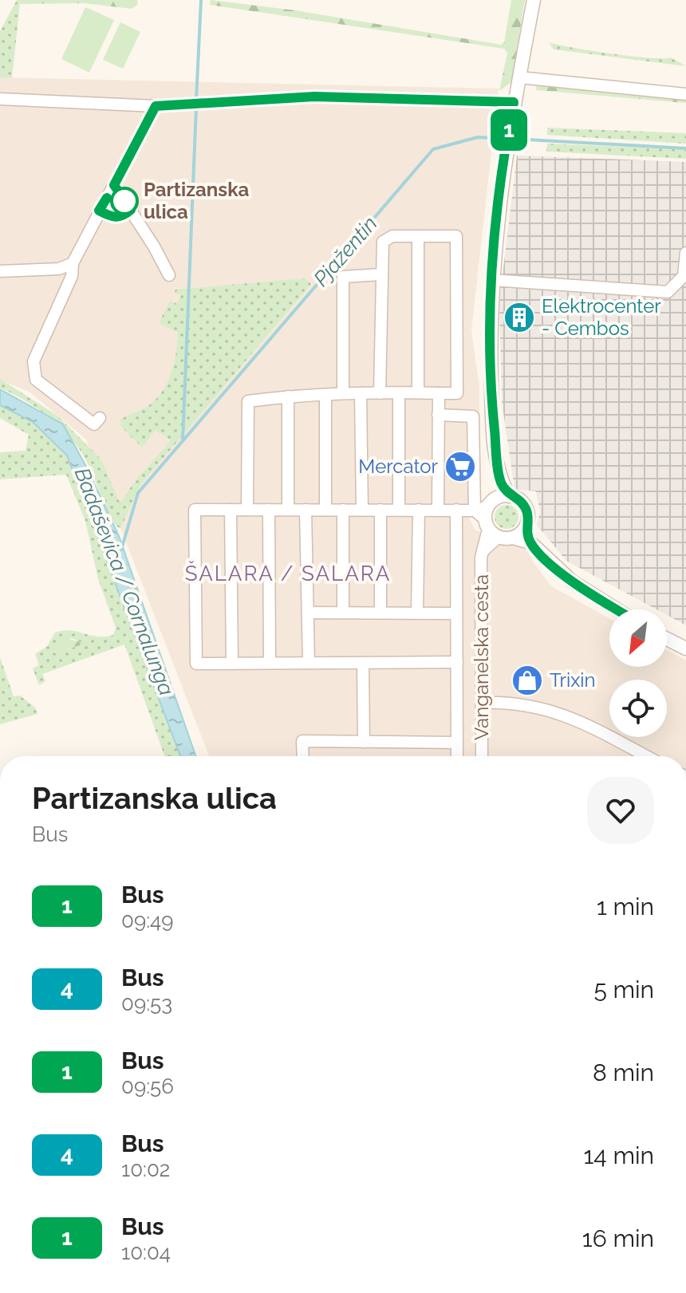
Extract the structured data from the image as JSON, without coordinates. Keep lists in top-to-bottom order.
{
  "streets": {
    "street": ["Vanganelska cesta"]
  },
  "districts": ["ŠALARA / SALARA"],
  "water": ["Pjažentin", "Badaševica / Cornalunga"],
  "places": {
    "other": ["Partizanska ulica"],
    "building": ["Elektrocenter - Cembos"],
    "supermarket": ["Mercator"],
    "shop": ["Trixin"]
  },
  "lines": ["bus line 1"],
  "north": "bottom left",
  "page": {
    "on_map": "1",
    "heading": ["Partizanska ulica", "Bus"],
    "list": [
      {
        "mark": "1",
        "name": "Bus",
        "note": "09:49",
        "value": "1 min"
      },
      {
        "mark": "4",
        "name": "Bus",
        "note": "09:53",
        "value": "5 min"
      },
      {
        "mark": "1",
        "name": "Bus",
        "note": "09:56",
        "value": "8 min"
      },
      {
        "mark": "4",
        "name": "Bus",
        "note": "10:02",
        "value": "14 min"
      },
      {
        "mark": "1",
        "name": "Bus",
        "note": "10:04",
        "value": "16 min"
      }
    ]
  }
}
